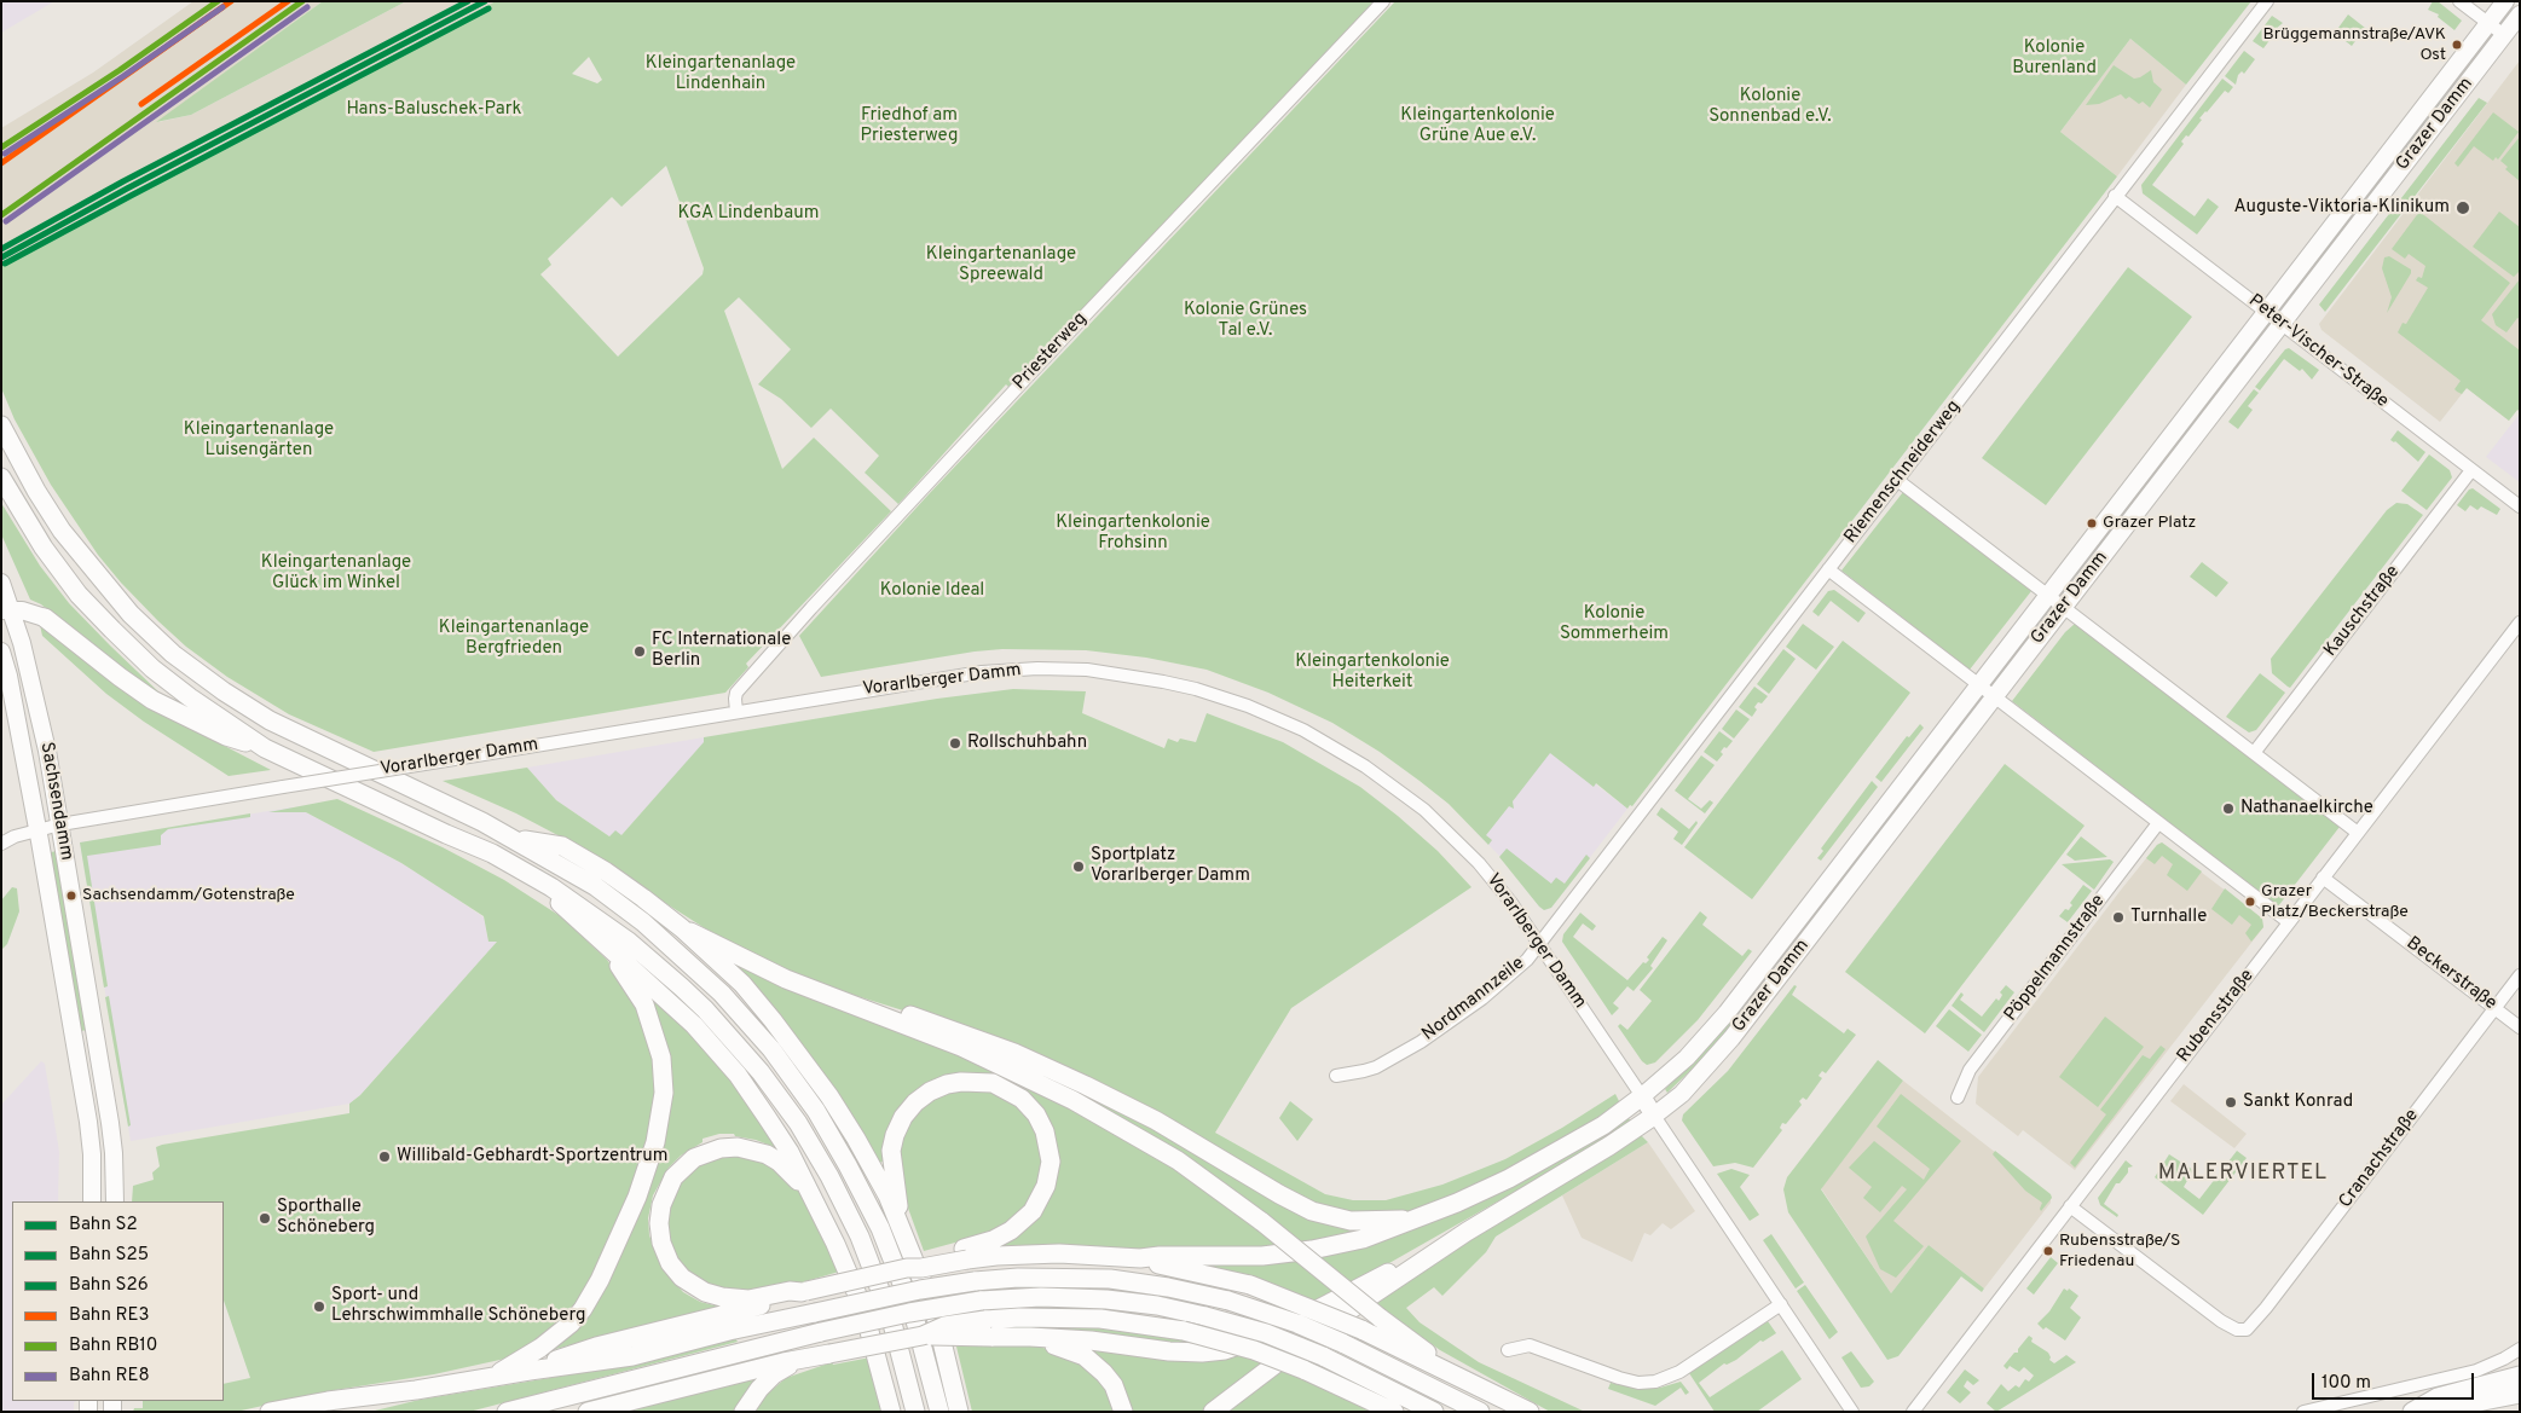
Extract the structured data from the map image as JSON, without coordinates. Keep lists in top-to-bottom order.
{
  "streets": {
    "main road": ["Grazer Damm", "Vorarlberger Damm", "Sachsendamm"],
    "street": [
      "Priesterweg",
      "Peter-Vischer-Straße",
      "Riemenschneiderweg",
      "Kauschstraße",
      "Pöppelmannstraße",
      "Beckerstraße",
      "Nordmannzeile",
      "Rubensstraße",
      "Cranachstraße"
    ]
  },
  "crossings": [
    ["Grazer Damm", "Peter-Vischer-Straße"],
    ["Grazer Damm", "Vorarlberger Damm"],
    ["Priesterweg", "Vorarlberger Damm"],
    ["Peter-Vischer-Straße", "Riemenschneiderweg"],
    ["Peter-Vischer-Straße", "Kauschstraße"],
    ["Riemenschneiderweg", "Vorarlberger Damm"],
    ["Riemenschneiderweg", "Nordmannzeile"],
    ["Vorarlberger Damm", "Sachsendamm"],
    ["Vorarlberger Damm", "Nordmannzeile"],
    ["Beckerstraße", "Rubensstraße"],
    ["Beckerstraße", "Cranachstraße"],
    ["Rubensstraße", "Cranachstraße"]
  ],
  "districts": ["MALERVIERTEL"],
  "parks": [
    "Kolonie Burenland",
    "Kleingartenanlage Lindenhain",
    "Kolonie Sonnenbad e.V.",
    "Hans-Baluschek-Park",
    "Friedhof am Priesterweg",
    "Kleingartenkolonie Grüne Aue e.V.",
    "KGA Lindenbaum",
    "Kleingartenanlage Spreewald",
    "Kolonie Grünes Tal e.V.",
    "Kleingartenanlage Luisengärten",
    "Kleingartenkolonie Frohsinn",
    "Kleingartenanlage Glück im Winkel",
    "Kolonie Ideal",
    "Kolonie Sommerheim",
    "Kleingartenanlage Bergfrieden",
    "Kleingartenkolonie Heiterkeit"
  ],
  "places": [
    "Brüggemannstraße/AVK Ost",
    "Auguste-Viktoria-Klinikum",
    "Grazer Platz",
    "FC Internationale Berlin",
    "Rollschuhbahn",
    "Nathanaelkirche",
    "Sportplatz Vorarlberger Damm",
    "Sachsendamm/Gotenstraße",
    "Grazer Platz/Beckerstraße",
    "Turnhalle",
    "Sankt Konrad",
    "Willibald-Gebhardt-Sportzentrum",
    "Sporthalle Schöneberg",
    "Rubensstraße/S Friedenau",
    "Sport- und Lehrschwimmhalle Schöneberg"
  ],
  "lines": [
    "rail line S2",
    "rail line S26",
    "rail line RE3",
    "rail line RB10",
    "rail line RE8",
    "rail line S25"
  ],
  "legend": [
    "Bahn S2",
    "Bahn S25",
    "Bahn S26",
    "Bahn RE3",
    "Bahn RB10",
    "Bahn RE8"
  ],
  "scale_bar": "100 m"
}
